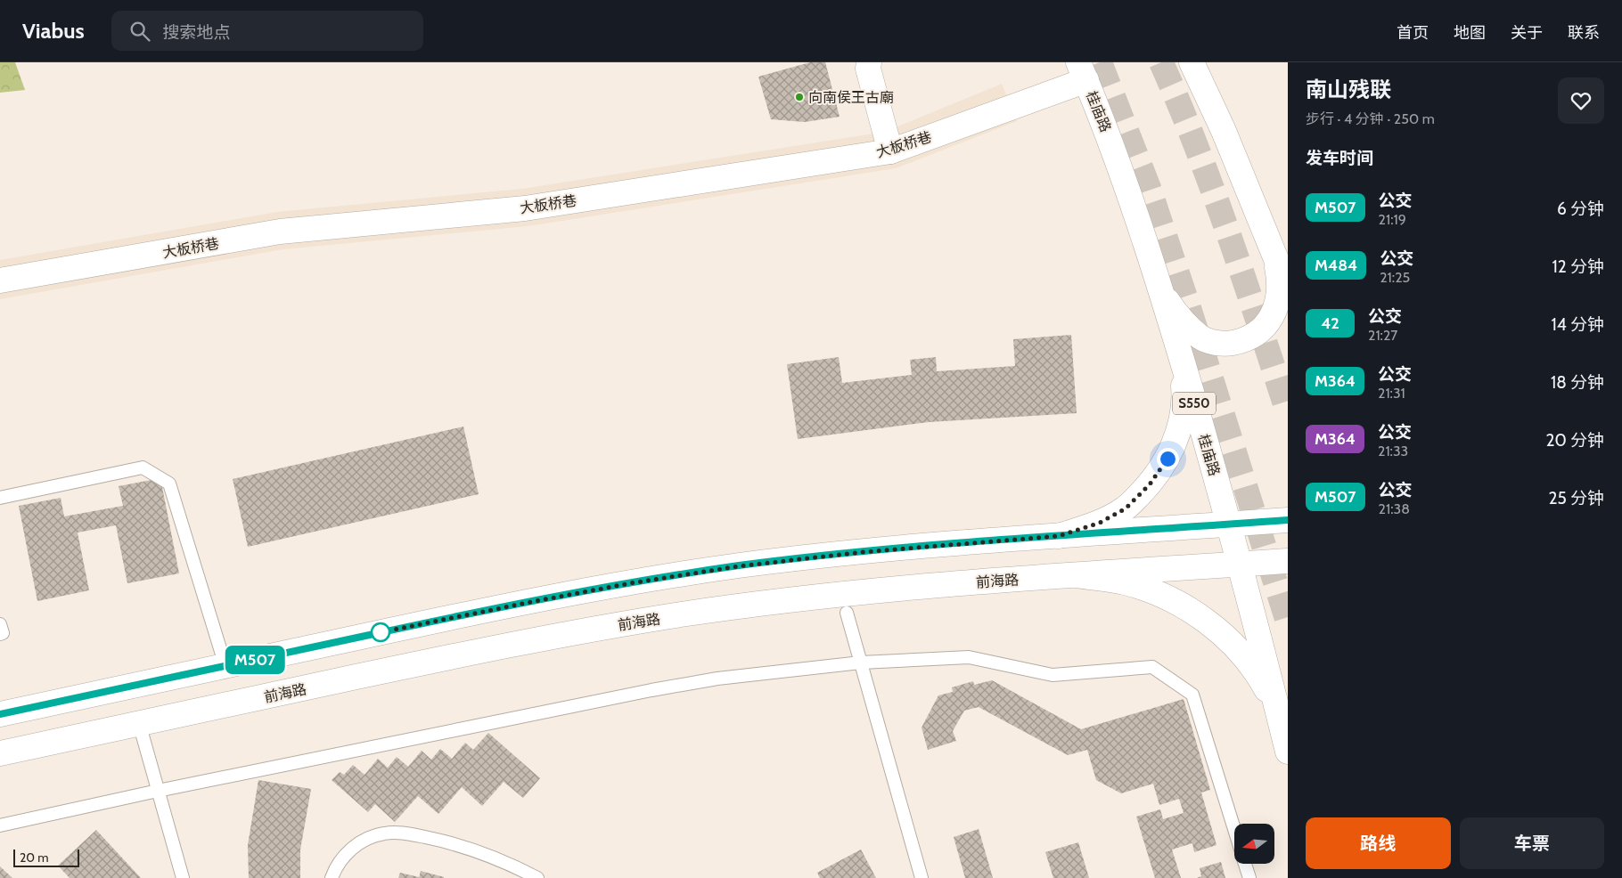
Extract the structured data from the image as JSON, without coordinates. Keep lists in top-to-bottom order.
{
  "streets": {
    "main road": [
      "桂庙路",
      "大板桥巷",
      "S550",
      "前海路"
    ]
  },
  "crossings": [
    ["桂庙路", "大板桥巷"],
    ["桂庙路", "前海路"]
  ],
  "places": ["向南侯王古廟"],
  "lines": ["bus line M507"],
  "scale_bar": "20 m",
  "north": "left",
  "page": {
    "header": "Viabus",
    "search": "搜索地点",
    "nav": [
      "首页",
      "地图",
      "关于",
      "联系"
    ],
    "on_map": "M507",
    "heading": [
      ["南山残联", "步行 · 4 分钟 · 250 m"],
      "发车时间"
    ],
    "list": [
      {
        "mark": "M507",
        "name": "公交",
        "note": "21:19",
        "value": "6 分钟"
      },
      {
        "mark": "M484",
        "name": "公交",
        "note": "21:25",
        "value": "12 分钟"
      },
      {
        "mark": "42",
        "name": "公交",
        "note": "21:27",
        "value": "14 分钟"
      },
      {
        "mark": "M364",
        "name": "公交",
        "note": "21:31",
        "value": "18 分钟"
      },
      {
        "mark": "M364",
        "name": "公交",
        "note": "21:33",
        "value": "20 分钟"
      },
      {
        "mark": "M507",
        "name": "公交",
        "note": "21:38",
        "value": "25 分钟"
      }
    ],
    "buttons": ["路线", "车票"],
    "scale": "20 m"
  }
}
